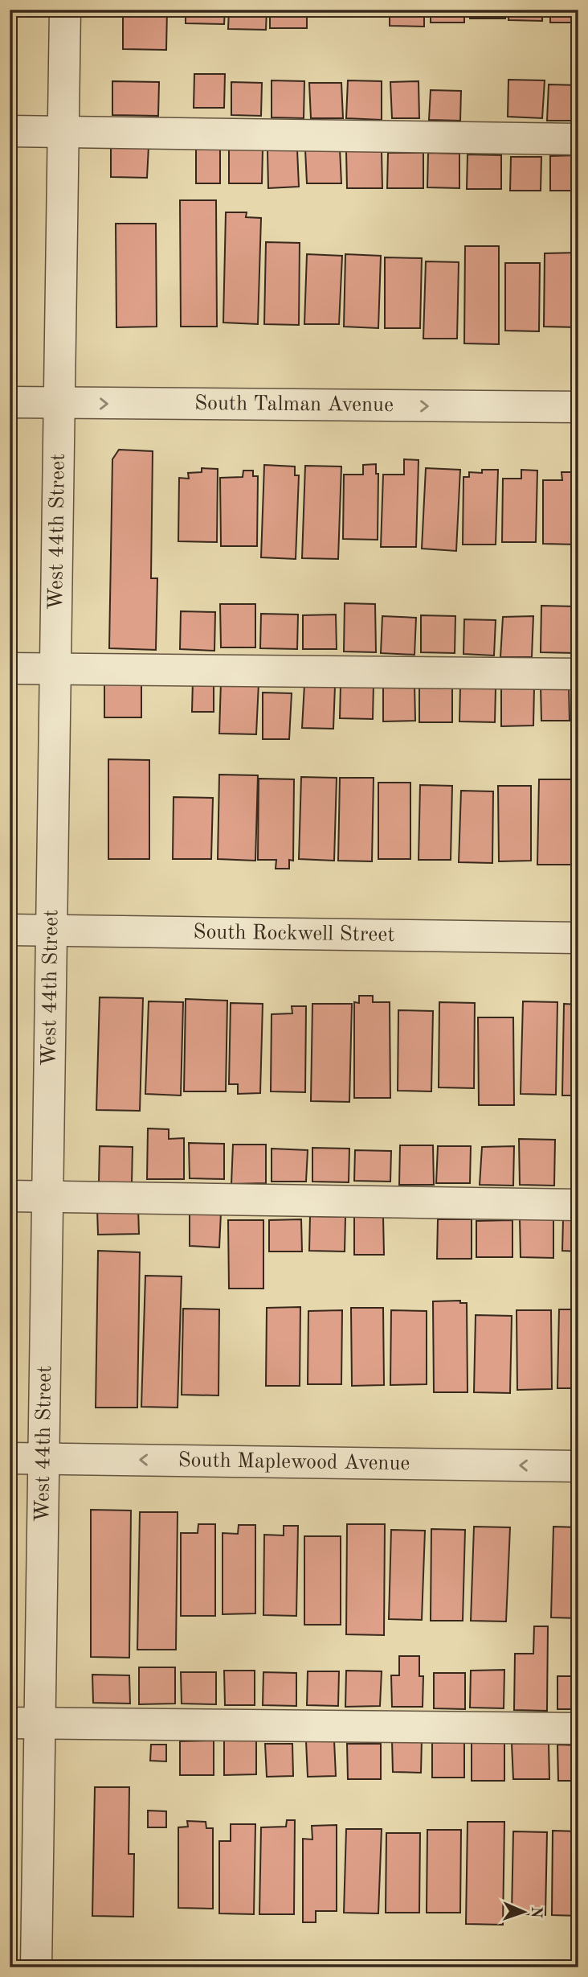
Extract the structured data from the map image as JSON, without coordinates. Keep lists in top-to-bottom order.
{
  "streets": {
    "street": [
      "South Talman Avenue",
      "West 44th Street",
      "South Rockwell Street",
      "South Maplewood Avenue"
    ]
  },
  "crossings": [
    ["South Talman Avenue", "West 44th Street"],
    ["West 44th Street", "South Rockwell Street"],
    ["West 44th Street", "South Maplewood Avenue"]
  ],
  "north": "right"
}
